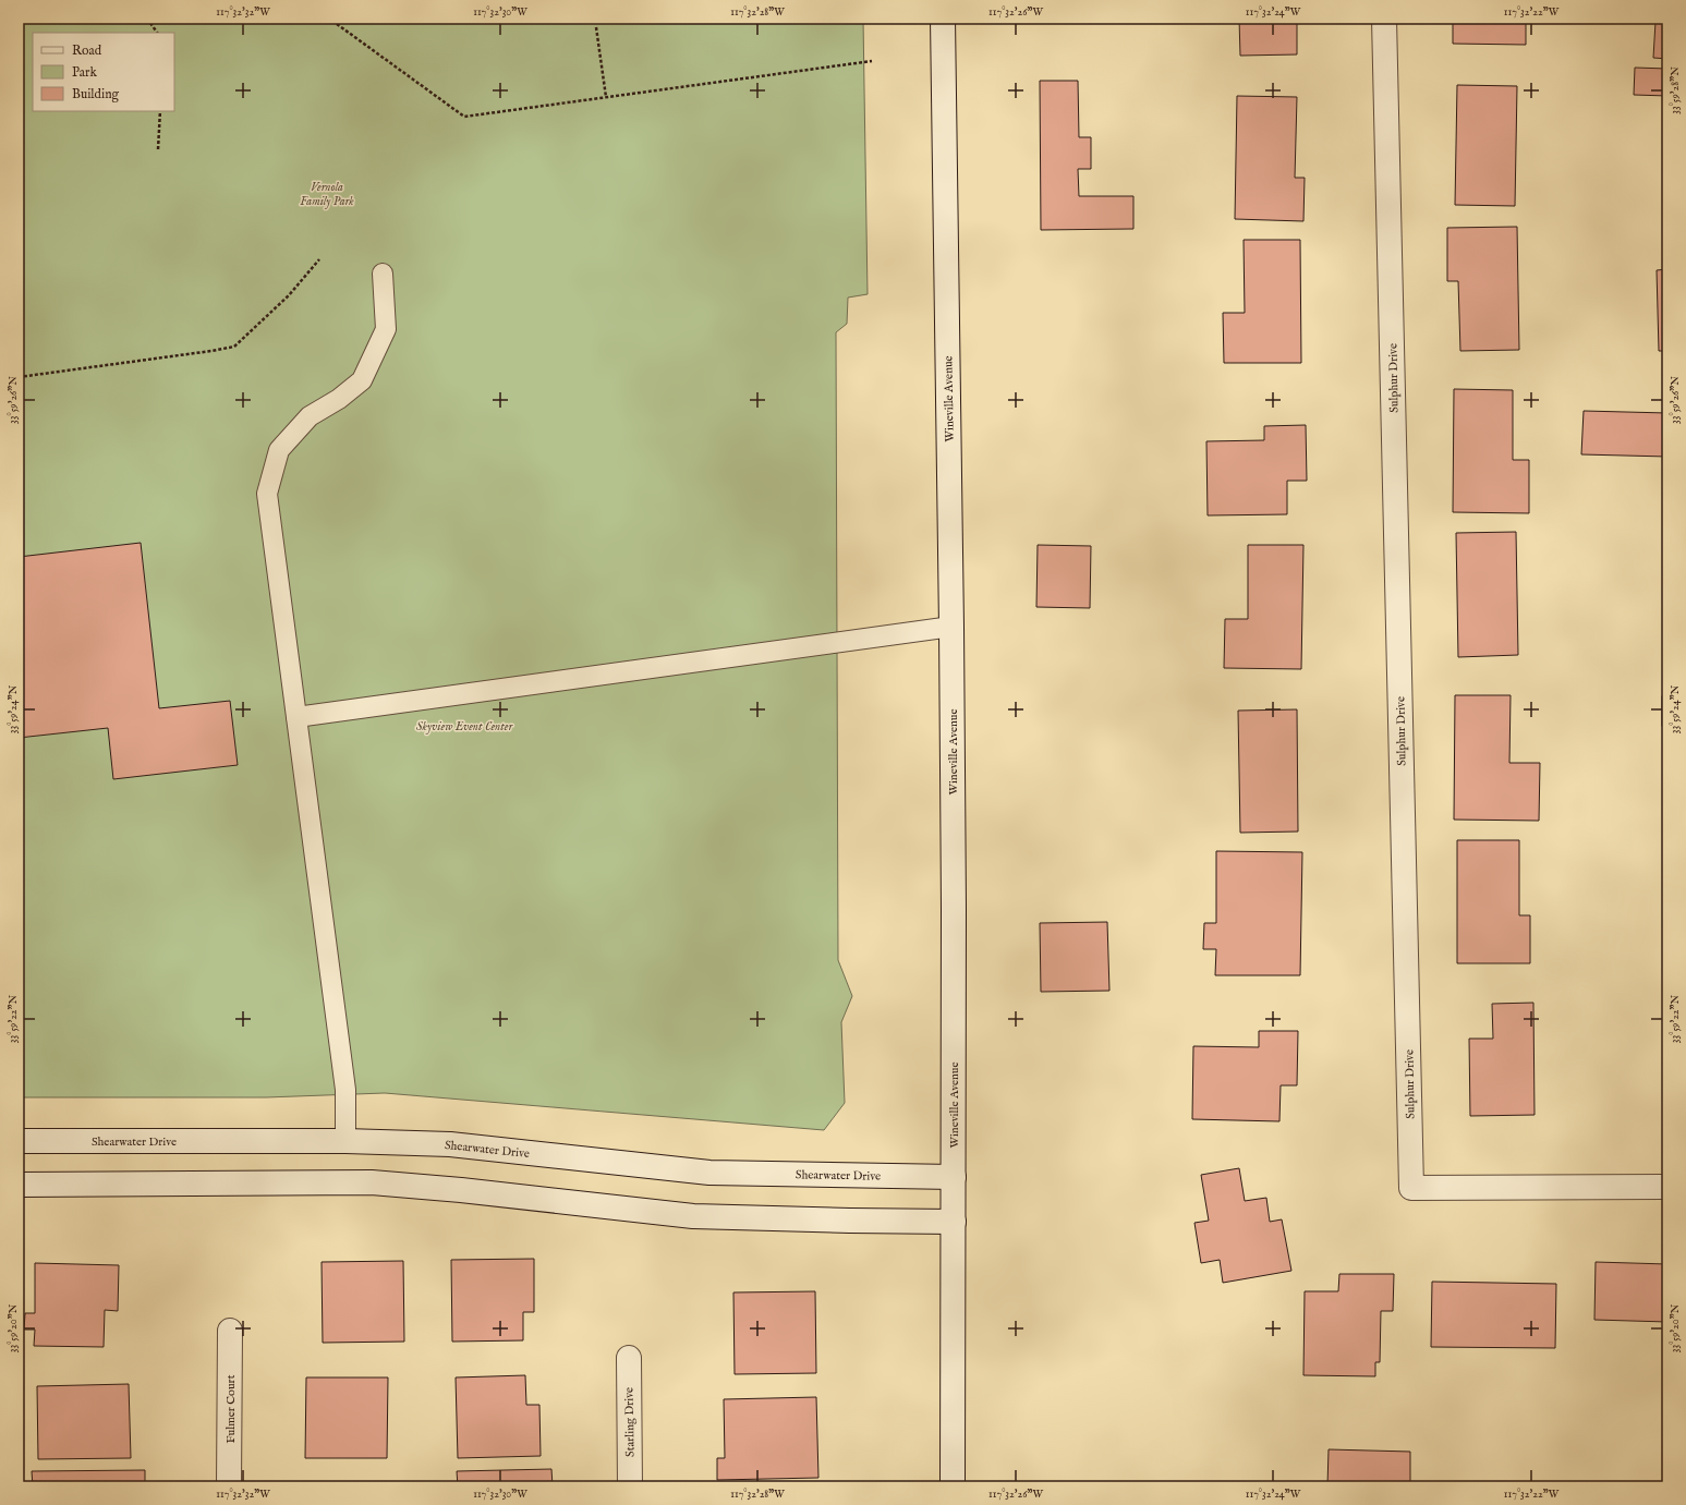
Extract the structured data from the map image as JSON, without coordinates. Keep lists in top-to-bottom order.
{
  "streets": {
    "street": [
      "Sulphur Drive",
      "Wineville Avenue",
      "Shearwater Drive",
      "Fulmer Court",
      "Starling Drive"
    ]
  },
  "crossings": [
    ["Wineville Avenue", "Shearwater Drive"]
  ],
  "parks": ["Vernola Family Park", "Skyview Event Center"],
  "legend": ["Road", "Park", "Building"],
  "coordinates": [
    "117°32'32\"W",
    "117°32'30\"W",
    "117°32'28\"W",
    "117°32'26\"W",
    "117°32'24\"W",
    "117°32'22\"W",
    "33°59'28\"N",
    "33°59'26\"N",
    "33°59'24\"N",
    "33°59'22\"N",
    "33°59'20\"N"
  ]
}
